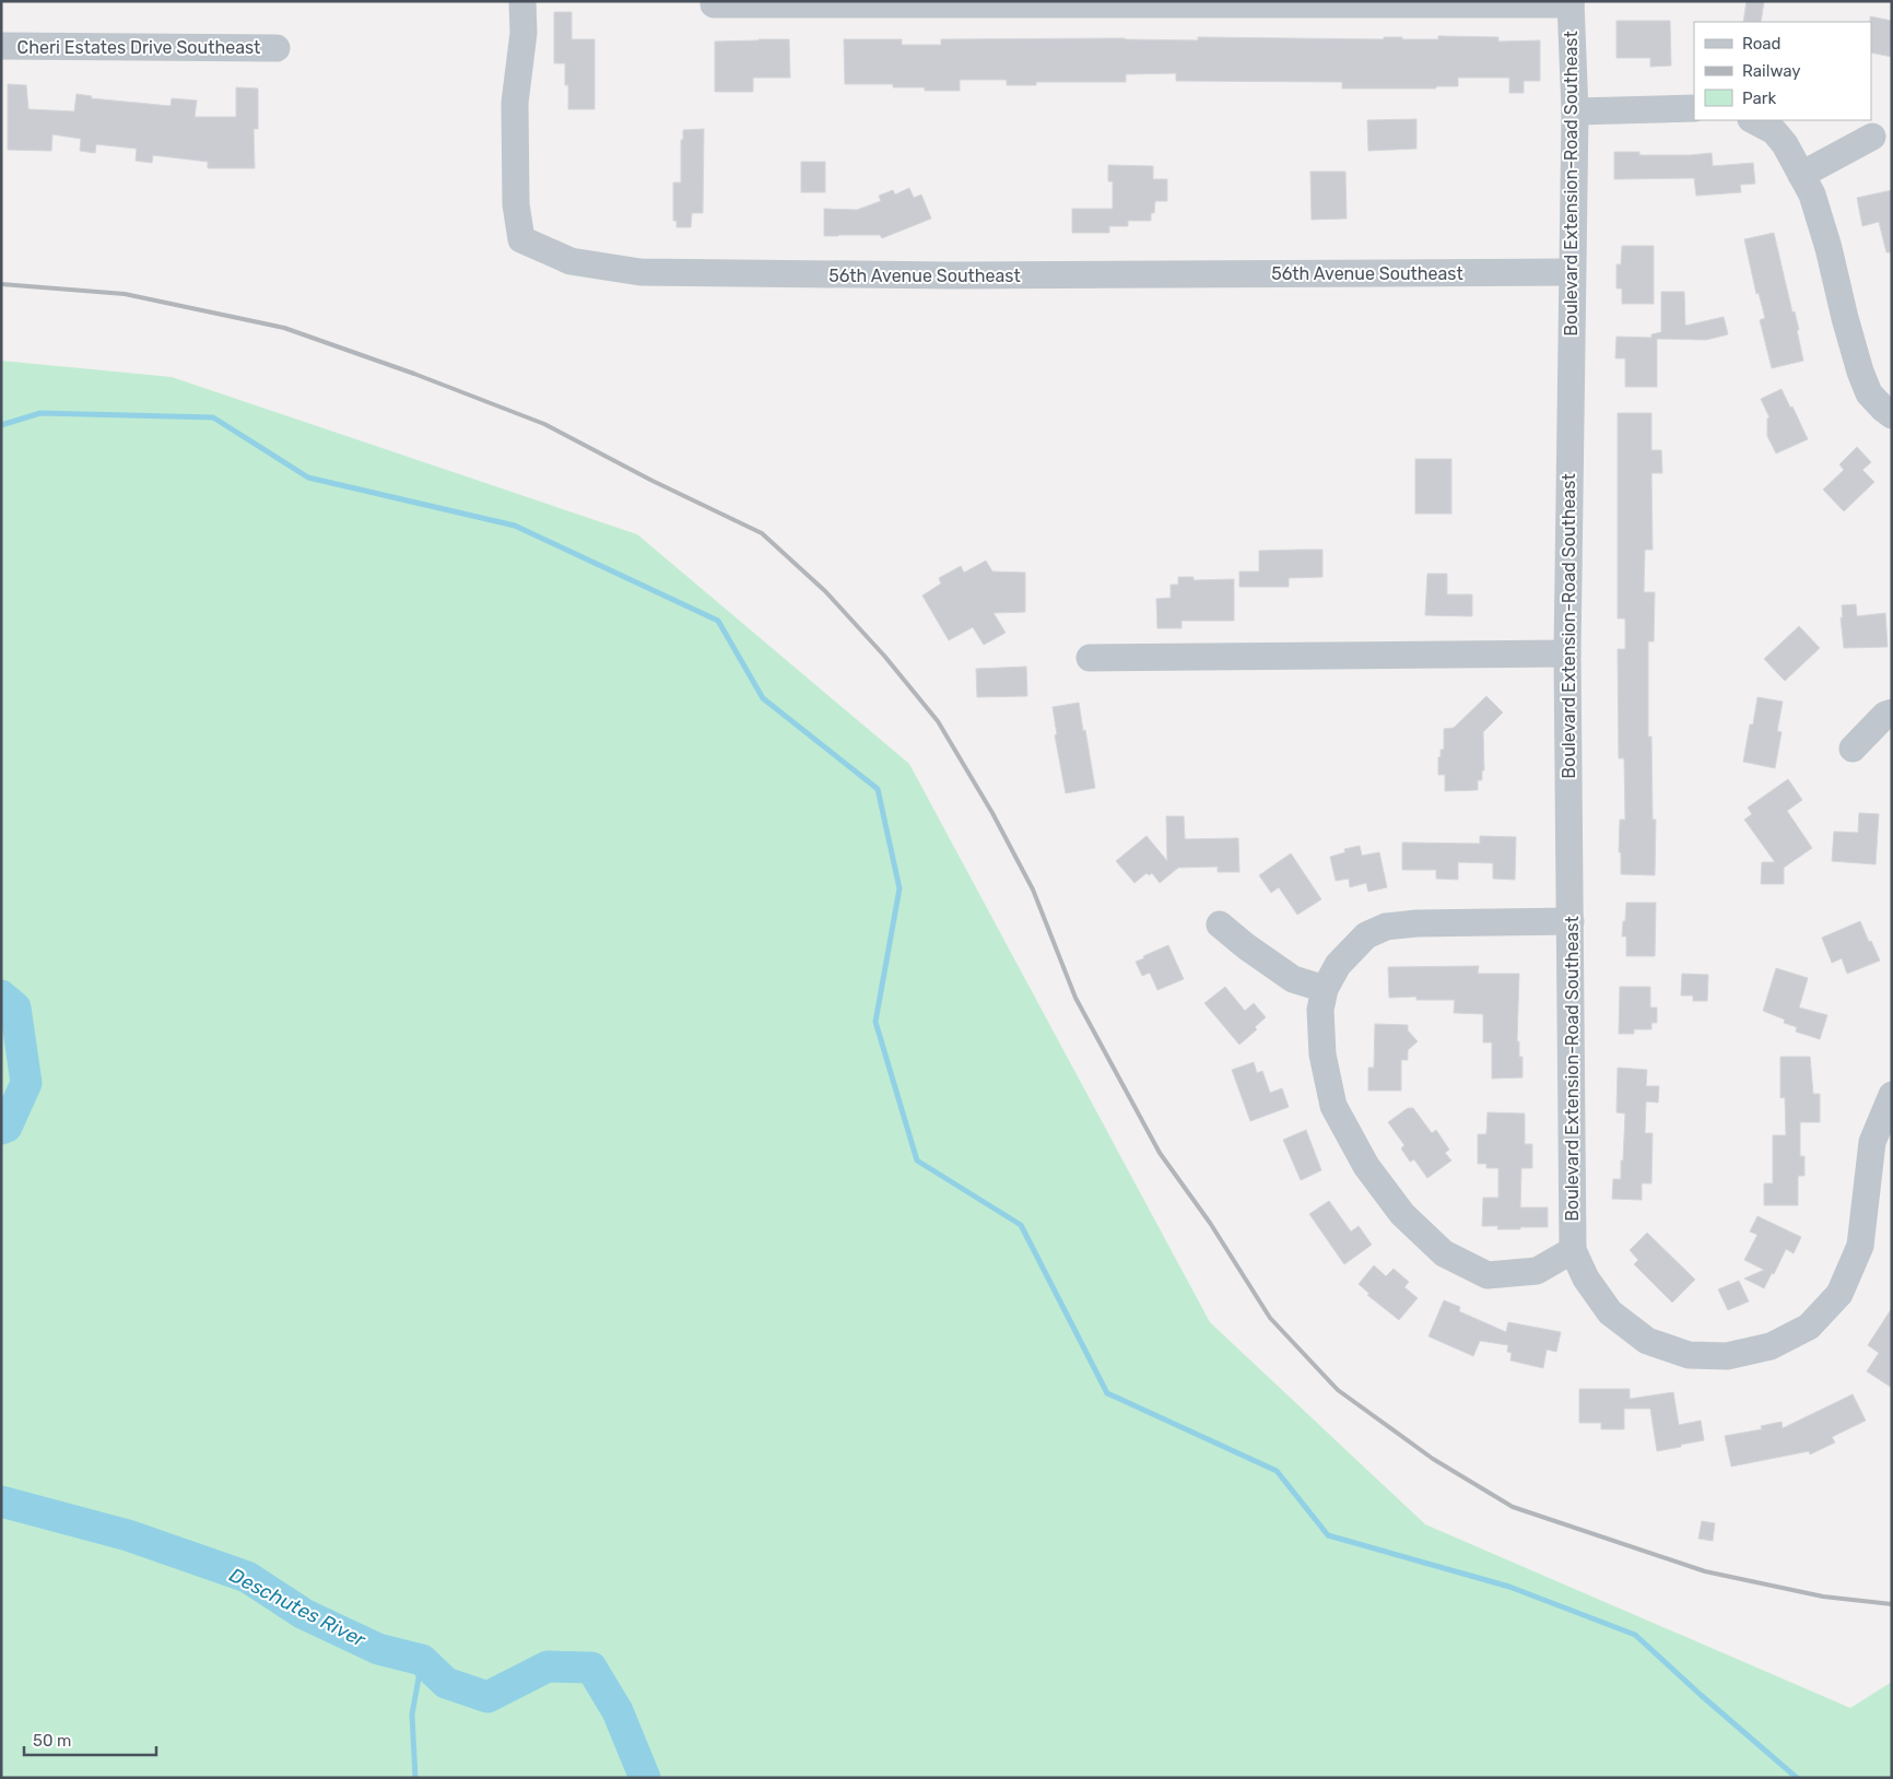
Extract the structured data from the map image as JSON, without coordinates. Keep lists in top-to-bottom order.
{
  "streets": {
    "street": ["Cheri Estates Drive Southeast", "Boulevard Extension-Road Southeast", "56th Avenue Southeast"]
  },
  "crossings": [
    ["Boulevard Extension-Road Southeast", "56th Avenue Southeast"]
  ],
  "water": ["Deschutes River"],
  "legend": ["Road", "Railway", "Park"],
  "scale_bar": "50 m"
}
